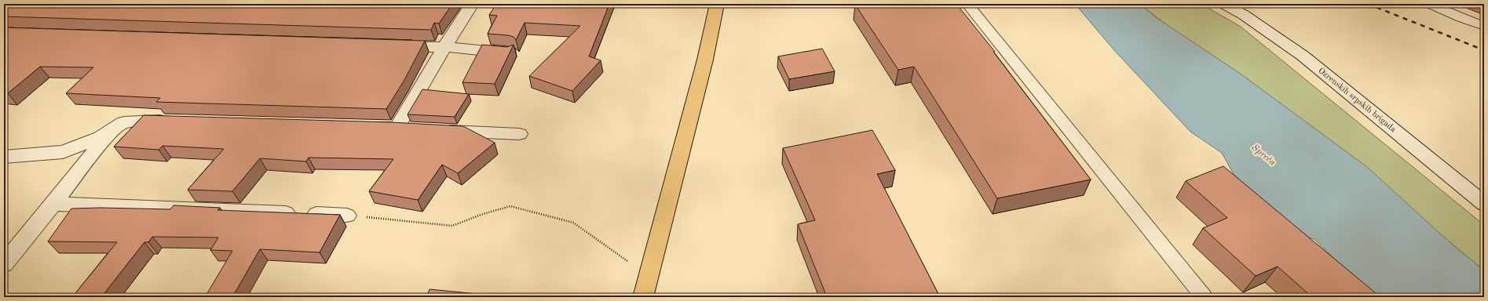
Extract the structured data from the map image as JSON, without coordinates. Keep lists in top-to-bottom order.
{
  "streets": {
    "street": ["Ozrenskih srpskih brigada"]
  },
  "water": ["Spreča"]
}
